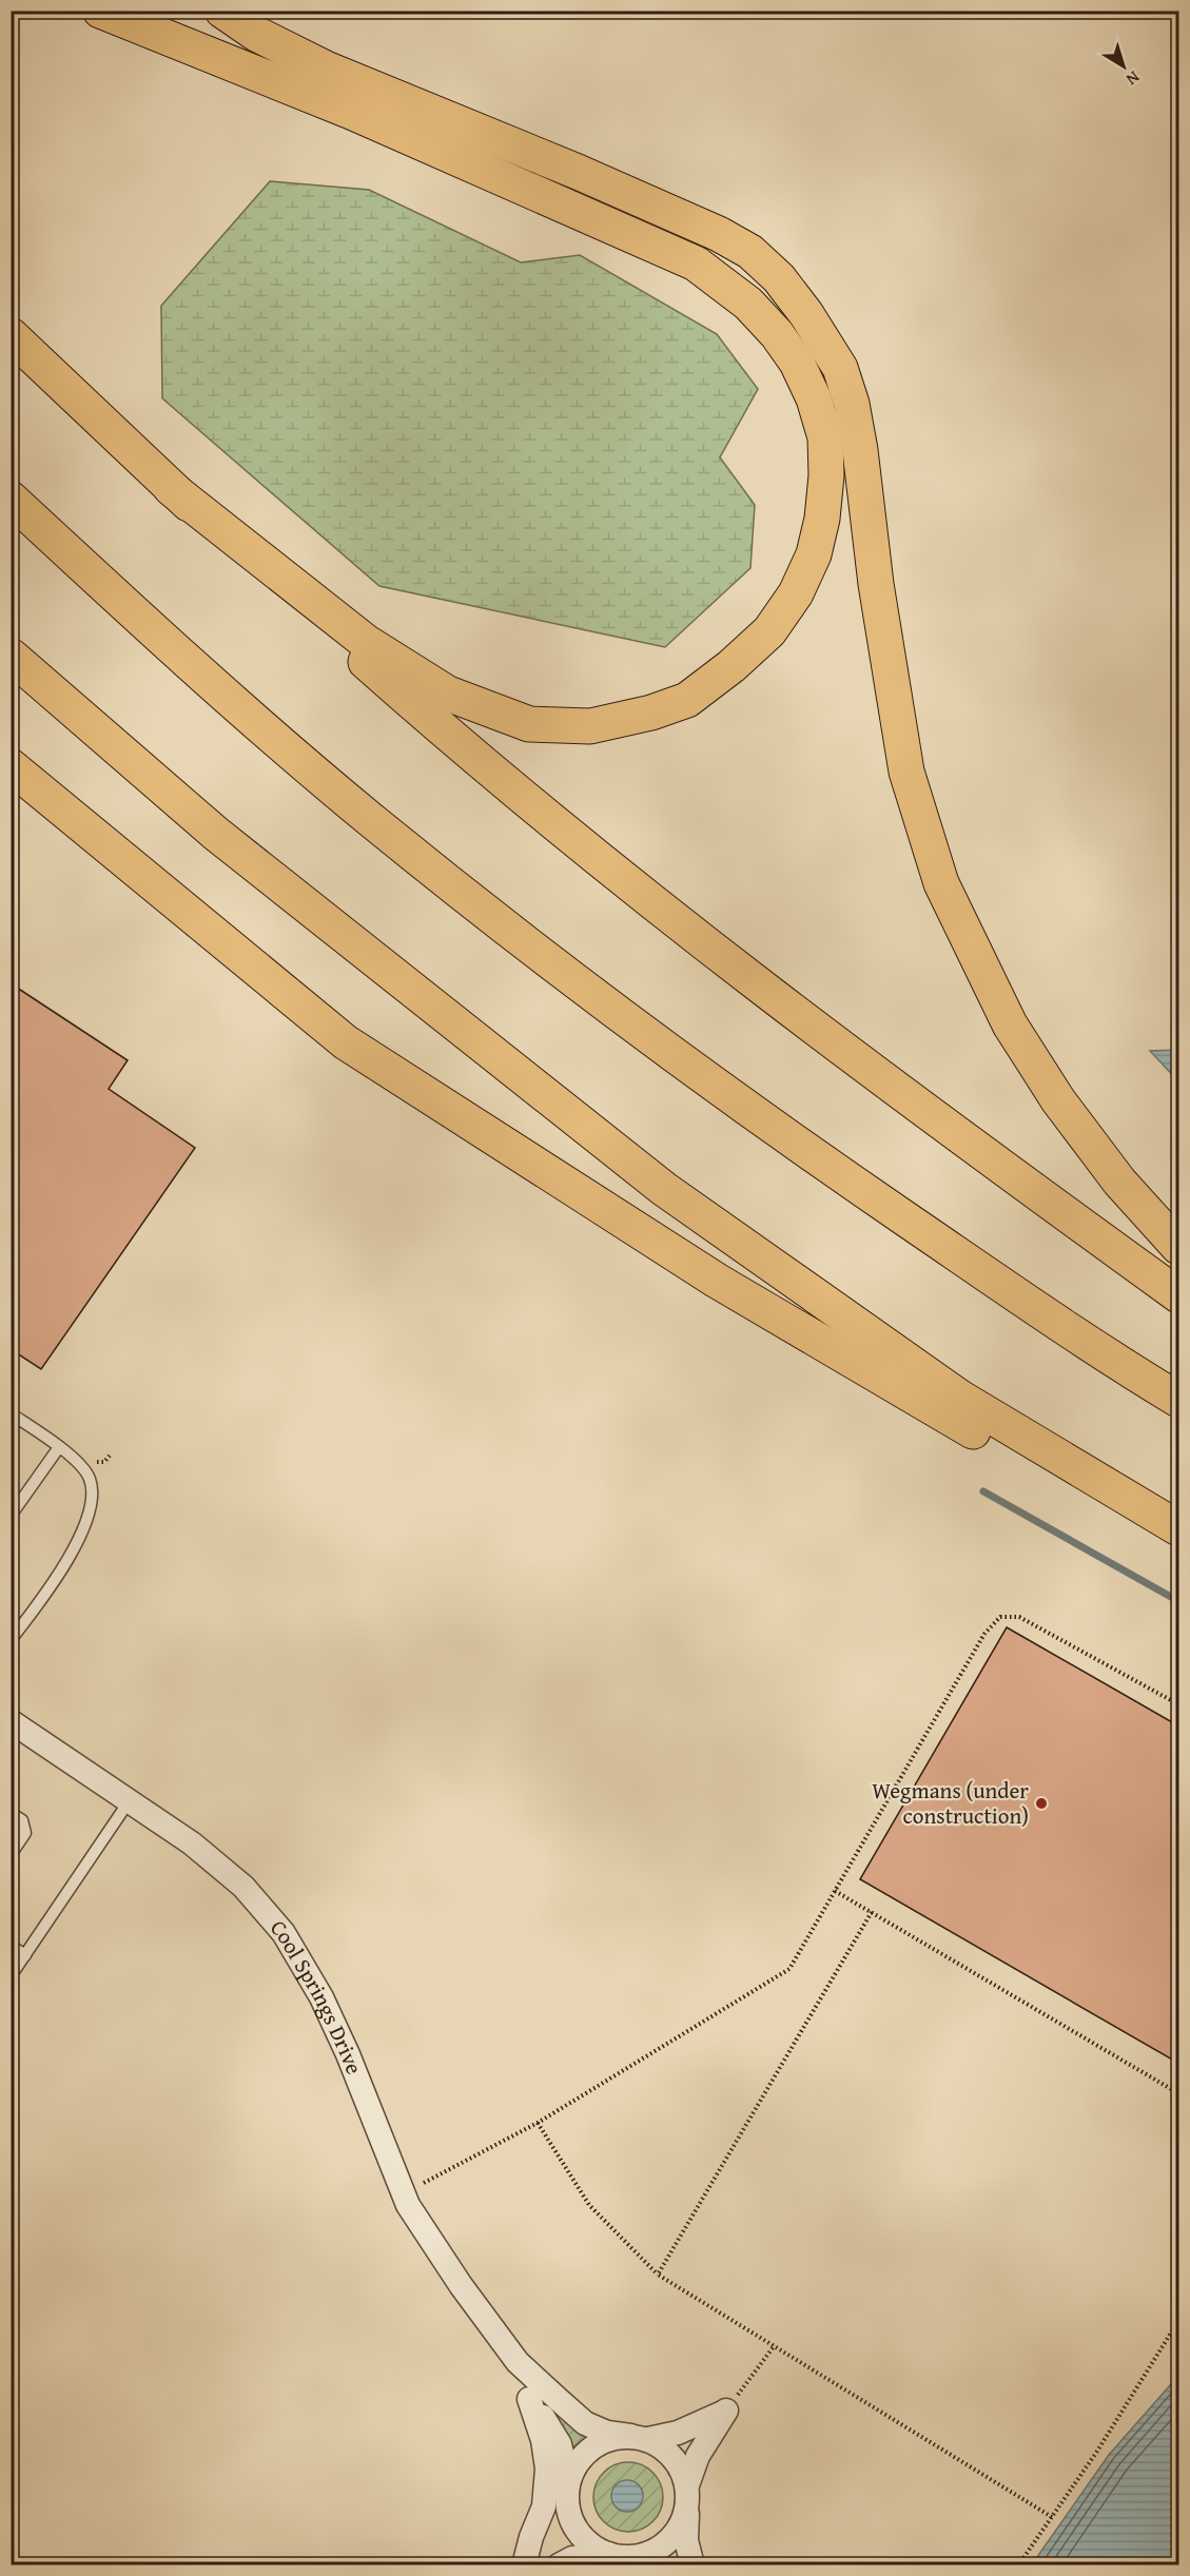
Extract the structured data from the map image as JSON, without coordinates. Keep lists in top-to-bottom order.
{
  "streets": {
    "street": ["Cool Springs Drive"]
  },
  "places": ["Wegmans (under construction)"],
  "north": "bottom right"
}
